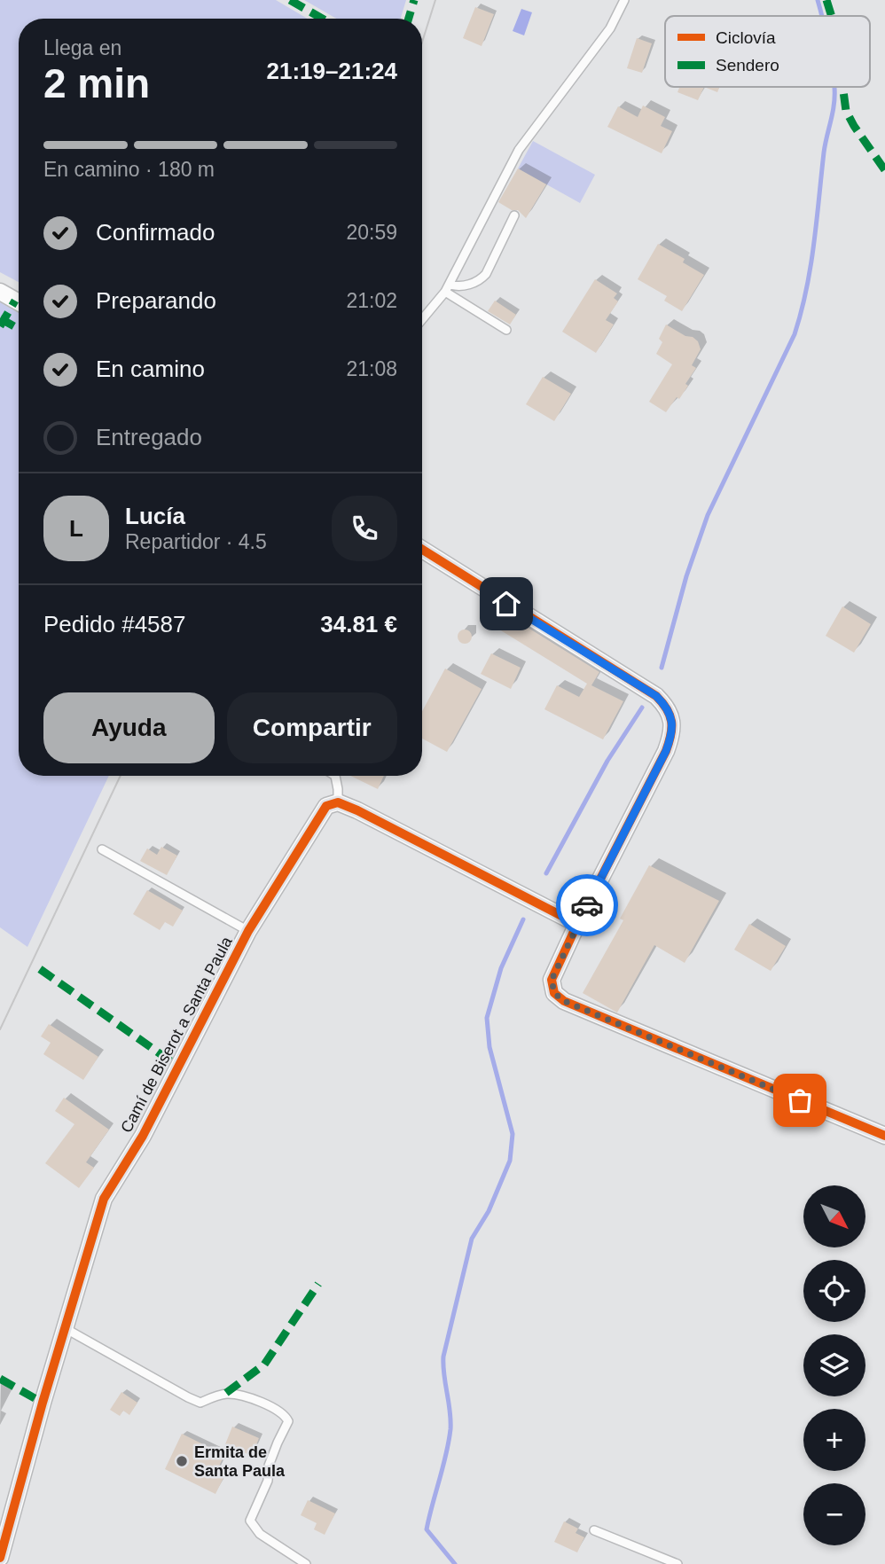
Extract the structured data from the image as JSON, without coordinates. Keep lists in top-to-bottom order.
{
  "streets": {
    "street": ["Camí de Biserot a Santa Paula"]
  },
  "places": ["Ermita de Santa Paula"],
  "legend": ["Ciclovía", "Sendero"],
  "north": "bottom right",
  "page": {
    "heading": ["2 min", "Llega en", "21:19–21:24"],
    "panel": [
      "Lucía",
      "Repartidor · 4.5",
      "Pedido #4587",
      "34.81 €"
    ],
    "bar": "En camino · 180 m",
    "list": [
      ["Confirmado", "20:59"],
      ["Preparando", "21:02"],
      ["En camino", "21:08"],
      "Entregado"
    ],
    "round": "L",
    "buttons": ["Ayuda", "Compartir"],
    "map_buttons": ["+", "−"]
  }
}
